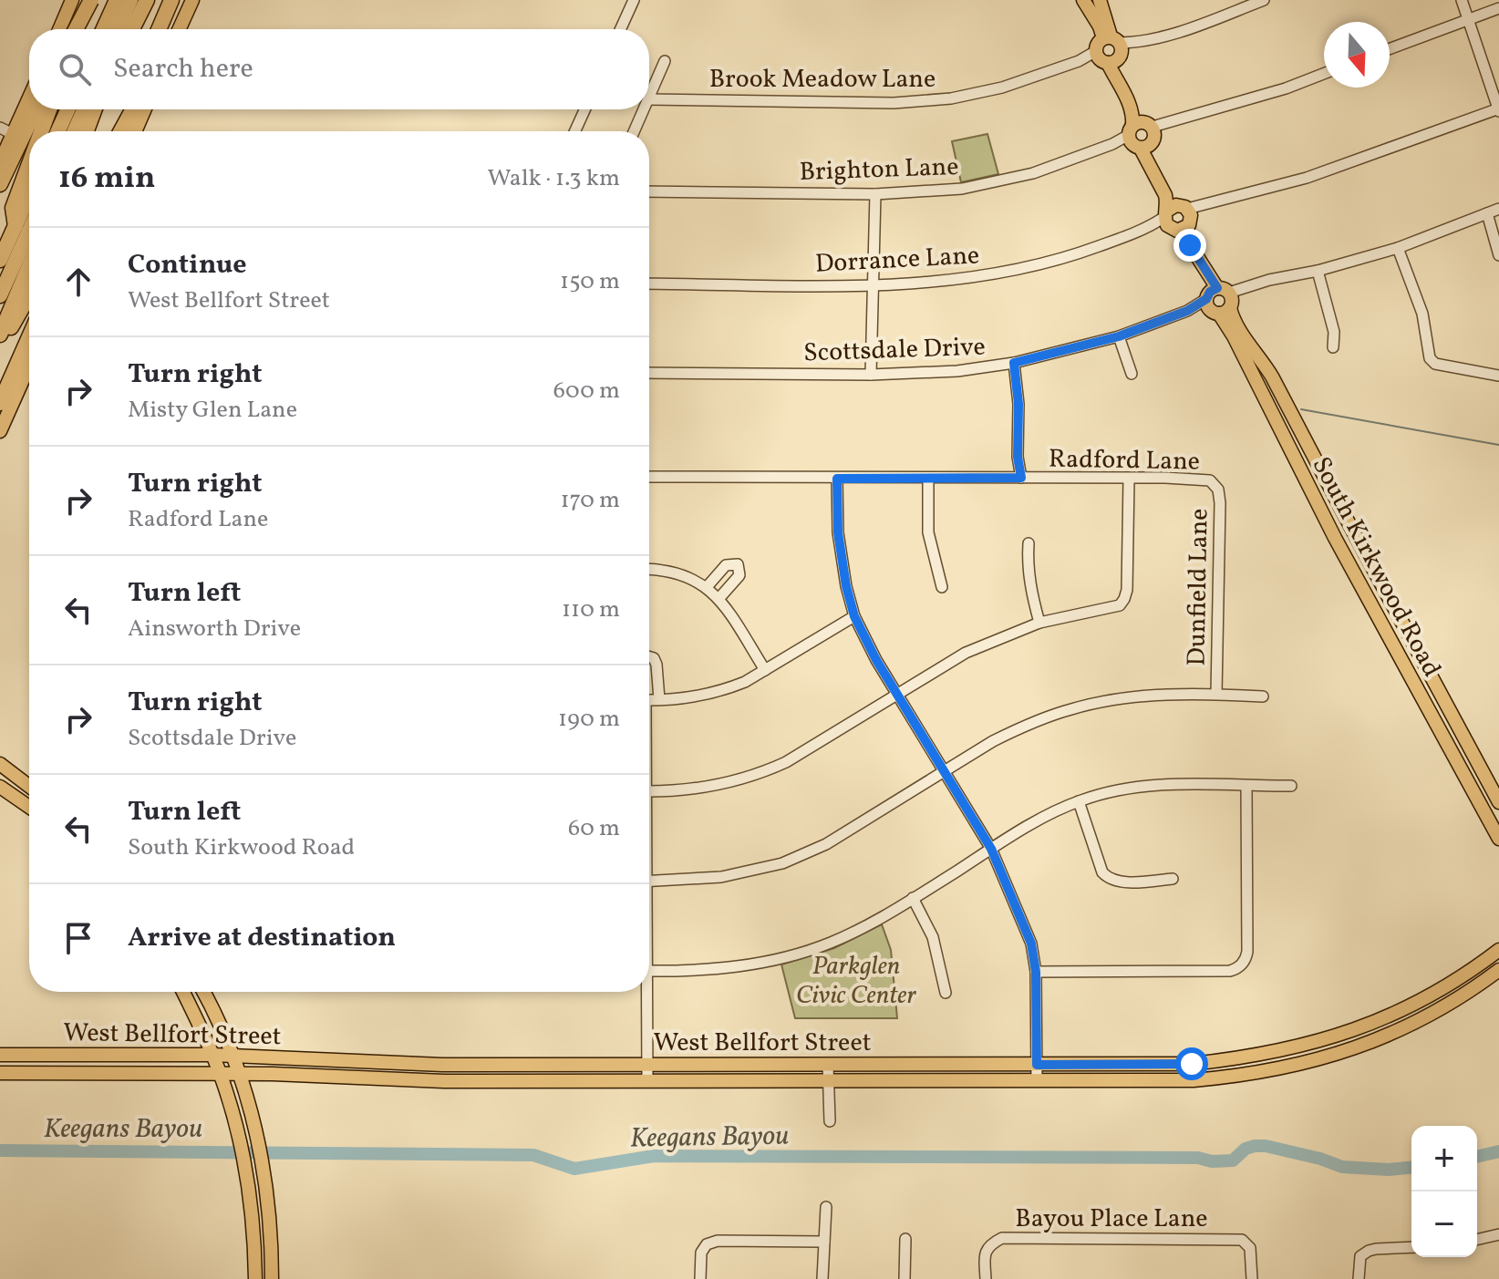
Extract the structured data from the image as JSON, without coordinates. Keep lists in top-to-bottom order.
{
  "streets": {
    "main road": ["South Kirkwood Road", "West Bellfort Street"],
    "street": [
      "Brook Meadow Lane",
      "Brighton Lane",
      "Dorrance Lane",
      "Scottsdale Drive",
      "Radford Lane",
      "Dunfield Lane",
      "Bayou Place Lane"
    ]
  },
  "crossings": [
    ["Brook Meadow Lane", "South Kirkwood Road"],
    ["Brighton Lane", "South Kirkwood Road"],
    ["Dorrance Lane", "South Kirkwood Road"],
    ["Scottsdale Drive", "South Kirkwood Road"],
    ["Radford Lane", "Dunfield Lane"]
  ],
  "water": ["Keegans Bayou"],
  "parks": ["Parkglen Civic Center"],
  "north": "bottom",
  "page": {
    "search": "Search here",
    "heading": ["16 min", "Walk · 1.3 km"],
    "list": [
      ["Continue", "West Bellfort Street", "150 m"],
      ["Turn right", "Misty Glen Lane", "600 m"],
      ["Turn right", "Radford Lane", "170 m"],
      ["Turn left", "Ainsworth Drive", "110 m"],
      ["Turn right", "Scottsdale Drive", "190 m"],
      ["Turn left", "South Kirkwood Road", "60 m"],
      "Arrive at destination"
    ],
    "map_buttons": ["+", "−"]
  }
}
